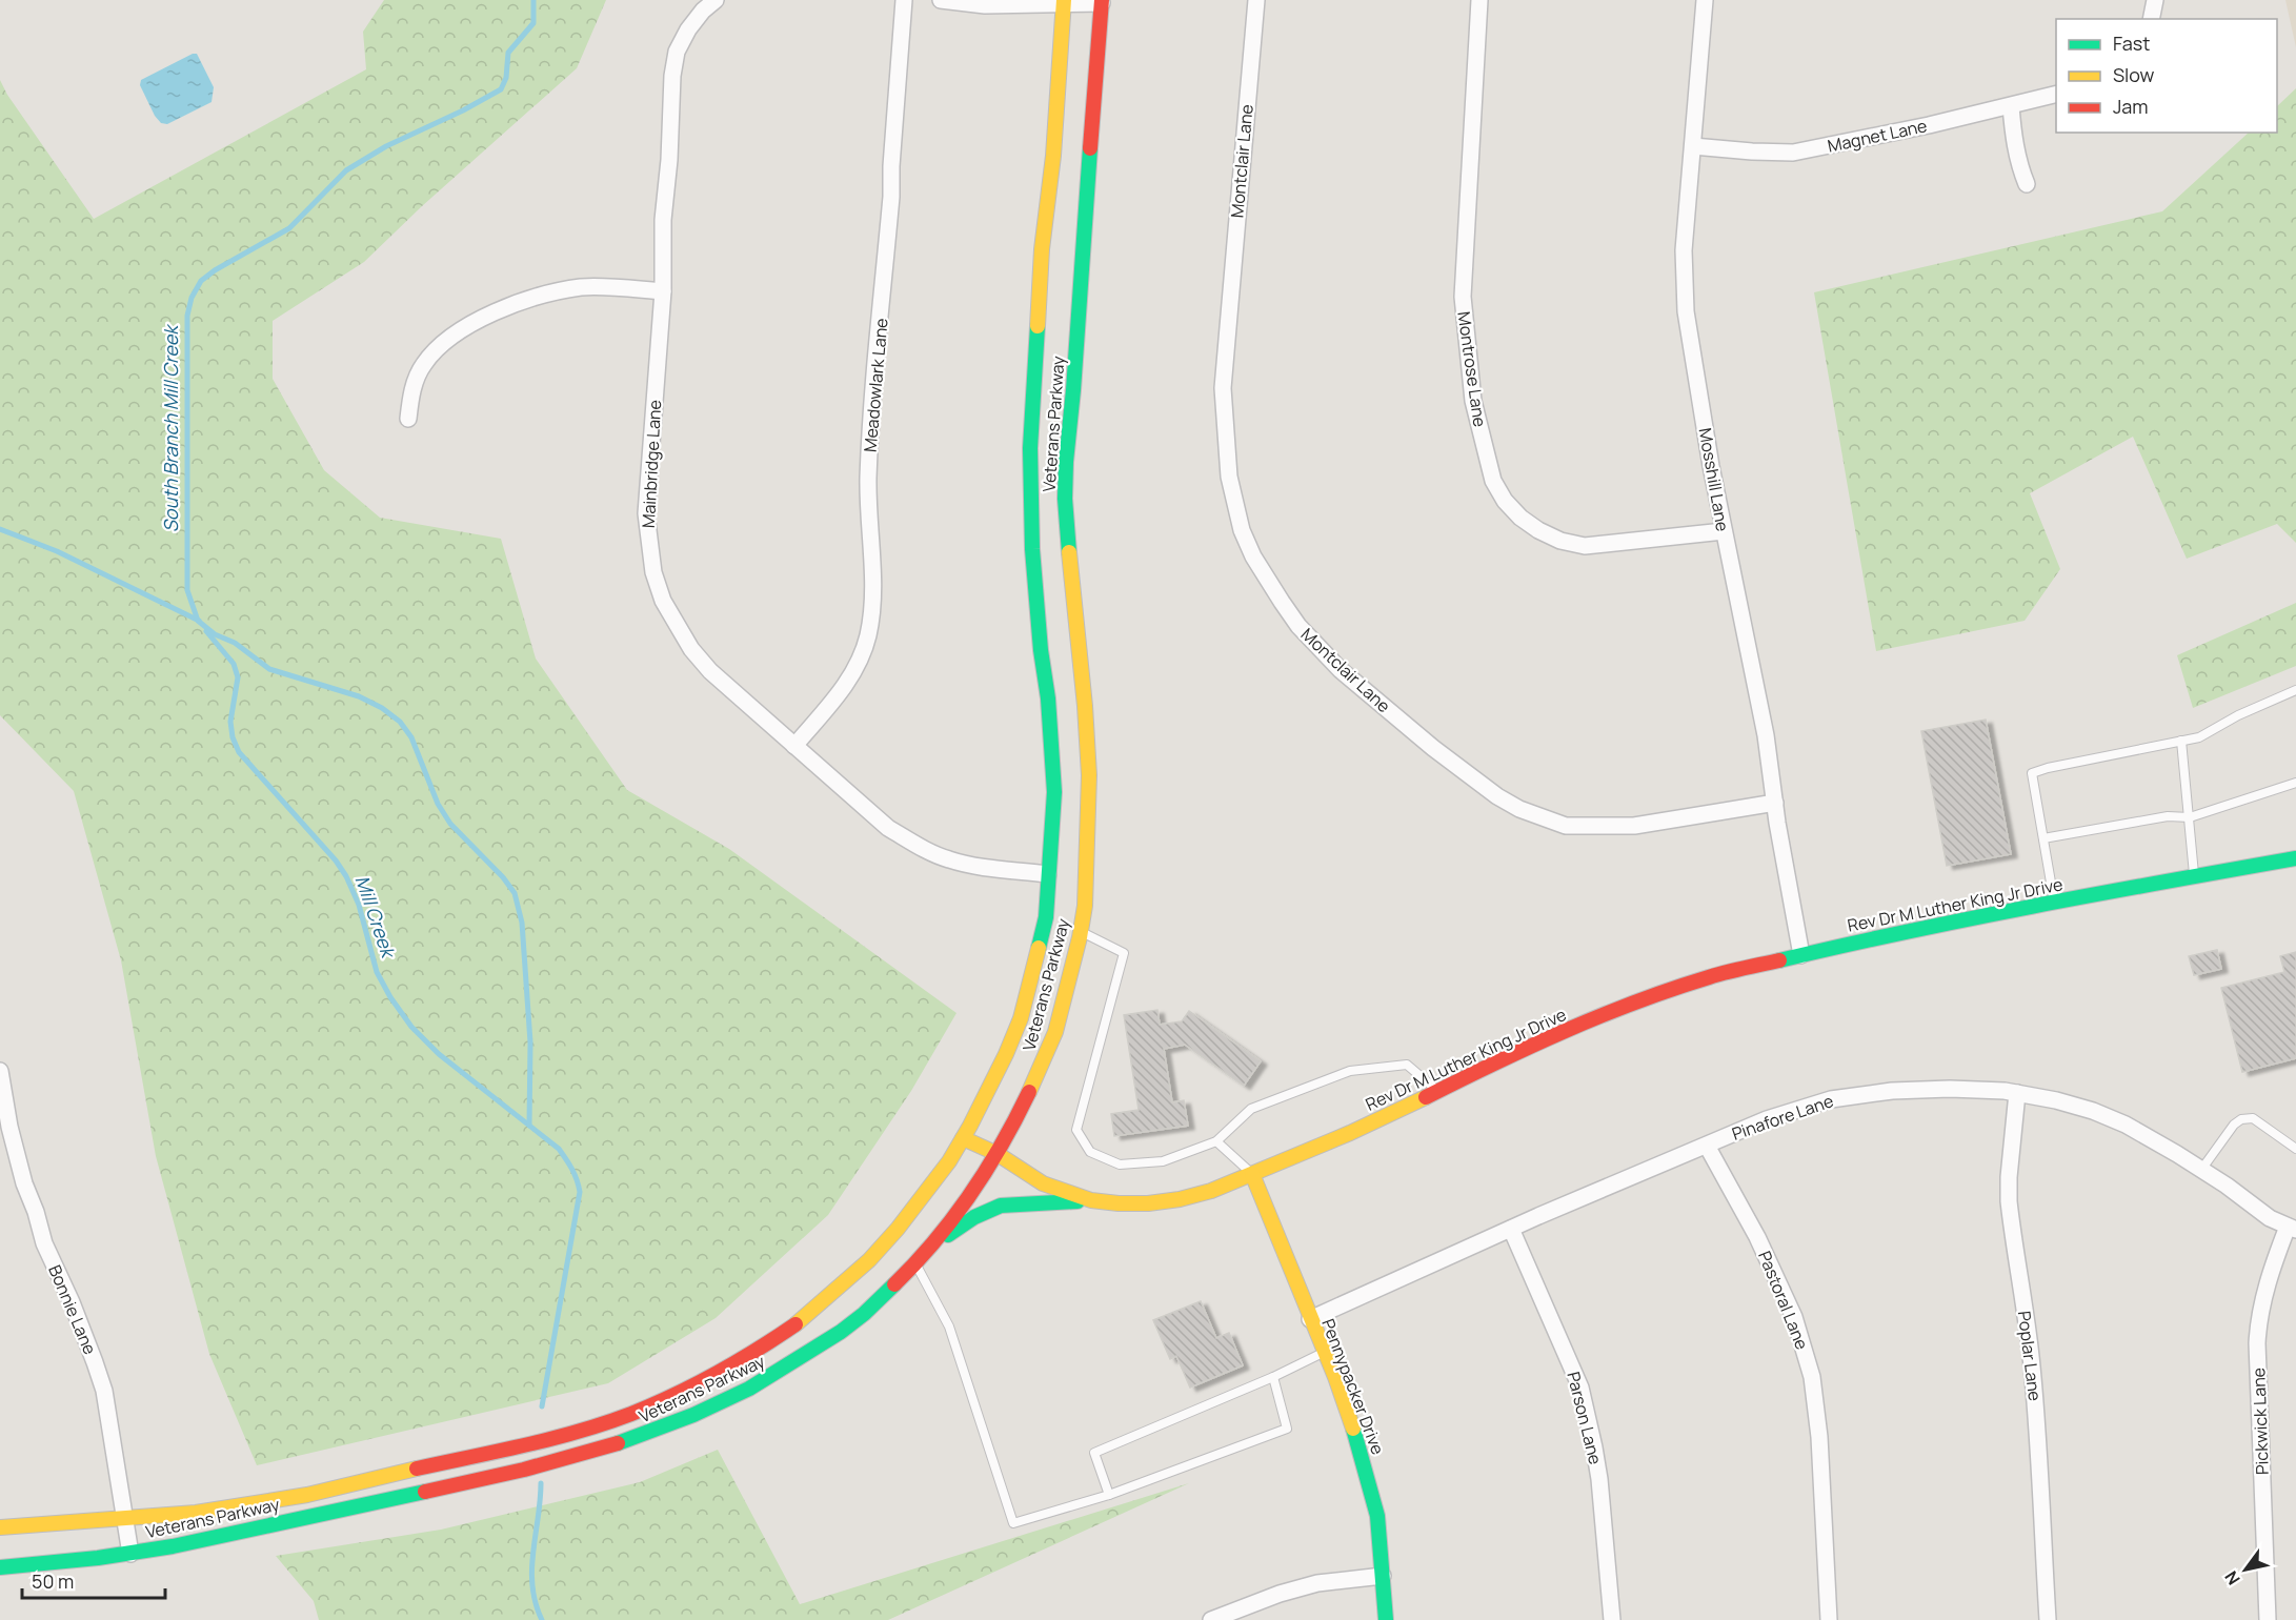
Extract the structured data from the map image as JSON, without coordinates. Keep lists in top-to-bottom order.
{
  "streets": {
    "main road": ["Veterans Parkway", "Rev Dr M Luther King Jr Drive", "Pennypacker Drive"],
    "street": [
      "Magnet Lane",
      "Montclair Lane",
      "Montrose Lane",
      "Meadowlark Lane",
      "Mainbridge Lane",
      "Mosshill Lane",
      "Pinafore Lane",
      "Pastoral Lane",
      "Bonnie Lane",
      "Poplar Lane",
      "Parson Lane",
      "Pickwick Lane"
    ]
  },
  "crossings": [
    ["Magnet Lane", "Mosshill Lane"],
    ["Montclair Lane", "Mosshill Lane"],
    ["Montrose Lane", "Mosshill Lane"],
    ["Meadowlark Lane", "Mainbridge Lane"],
    ["Veterans Parkway", "Mainbridge Lane"],
    ["Veterans Parkway", "Rev Dr M Luther King Jr Drive"],
    ["Veterans Parkway", "Bonnie Lane"],
    ["Mosshill Lane", "Rev Dr M Luther King Jr Drive"],
    ["Rev Dr M Luther King Jr Drive", "Pennypacker Drive"],
    ["Pinafore Lane", "Pastoral Lane"],
    ["Pinafore Lane", "Poplar Lane"],
    ["Pinafore Lane", "Pennypacker Drive"],
    ["Pinafore Lane", "Parson Lane"],
    ["Pinafore Lane", "Pickwick Lane"]
  ],
  "water": ["South Branch Mill Creek", "Mill Creek"],
  "legend": ["Fast", "Slow", "Jam"],
  "scale_bar": "50 m",
  "north": "bottom left"
}
